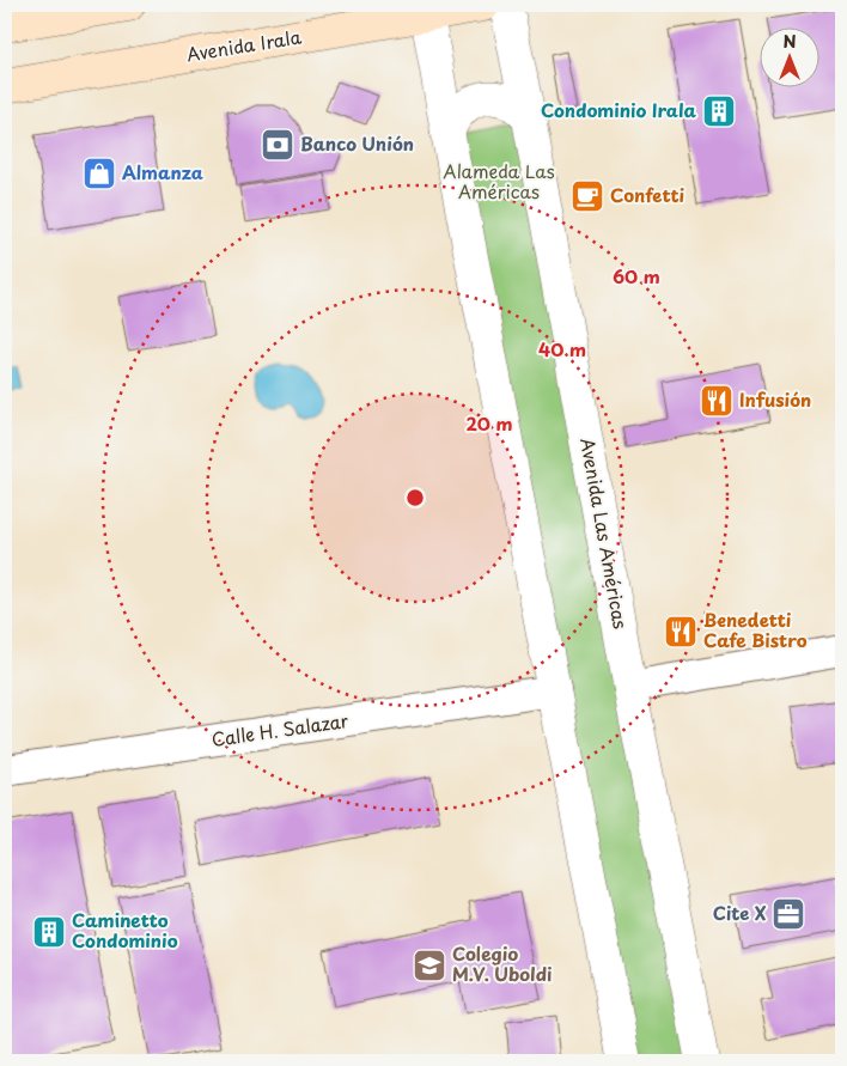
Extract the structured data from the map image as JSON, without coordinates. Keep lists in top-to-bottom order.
{
  "streets": {
    "main road": ["Avenida Irala"],
    "street": ["Avenida Las Américas", "Calle H. Salazar"]
  },
  "parks": ["Alameda Las Américas"],
  "places": {
    "building": ["Condominio Irala", "Caminetto Condominio"],
    "bank": ["Banco Unión"],
    "shop": ["Almanza"],
    "cafe": ["Confetti"],
    "restaurant": ["Infusión", "Benedetti Cafe Bistro"],
    "office": ["Cite X"],
    "school or university": ["Colegio M.V. Uboldi"]
  },
  "north": "top",
  "rings": ["60 m", "40 m", "20 m"]
}
